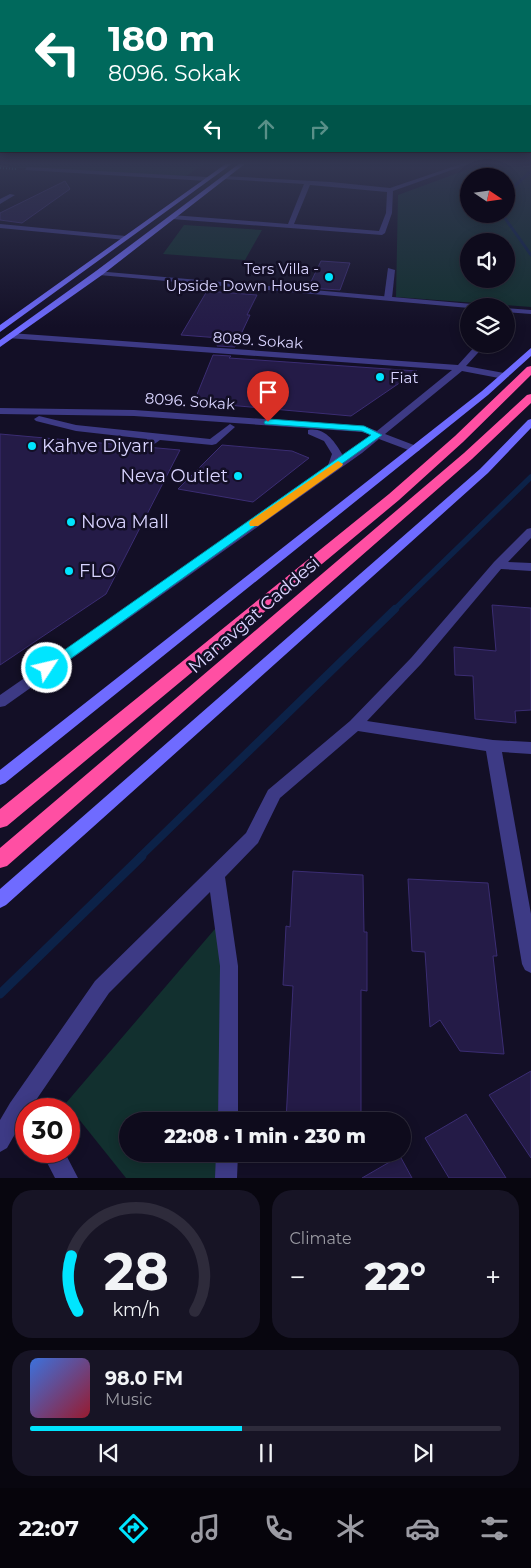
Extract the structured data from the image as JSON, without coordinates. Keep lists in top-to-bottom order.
{
  "streets": {
    "highway": ["Manavgat Caddesi"],
    "street": ["8089. Sokak", "8096. Sokak"]
  },
  "places": [
    "Ters Villa - Upside Down House",
    "Fiat",
    "Kahve Diyarı",
    "Neva Outlet",
    "Nova Mall",
    "FLO"
  ],
  "north": "right",
  "page": {
    "turn": ["180 m", "8096. Sokak"],
    "limit": "30",
    "trip": "22:08 · 1 min · 230 m",
    "tile": "Climate",
    "heat": ["−", "22°", "+"],
    "song": ["98.0 FM", "Music"],
    "tabs": "22:07",
    "gauge": ["28", "km/h"]
  }
}
